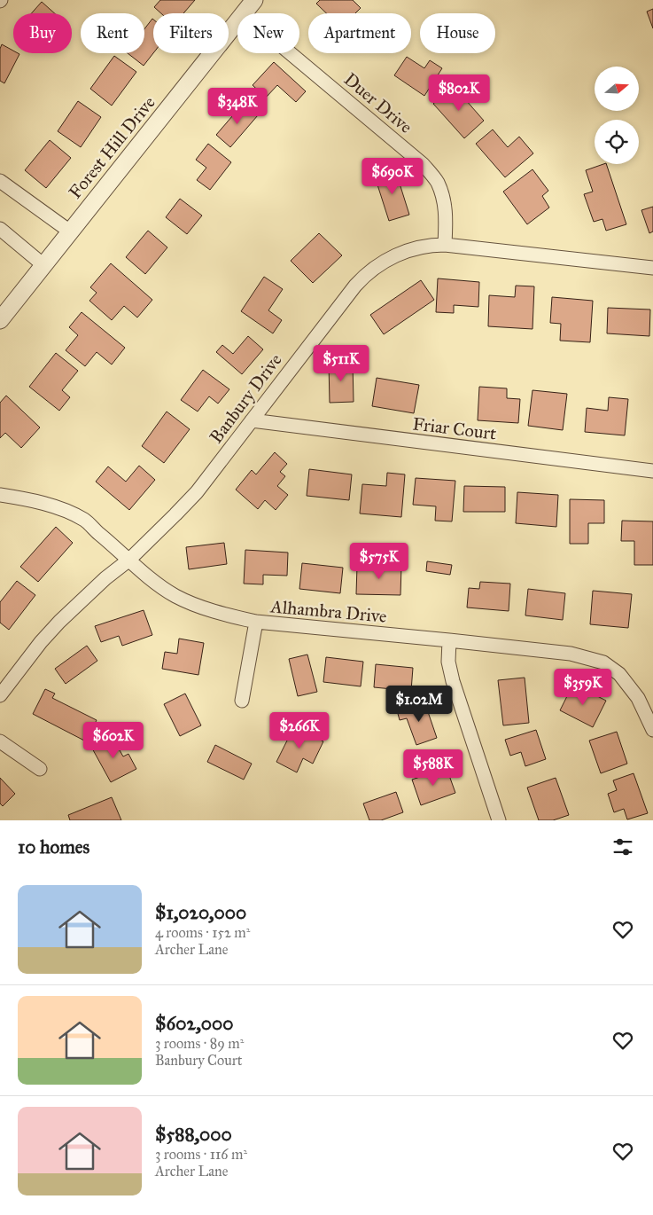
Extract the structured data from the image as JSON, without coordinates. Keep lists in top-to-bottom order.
{
  "streets": {
    "street": [
      "Duer Drive",
      "Forest Hill Drive",
      "Banbury Drive",
      "Friar Court",
      "Alhambra Drive"
    ]
  },
  "crossings": [
    ["Duer Drive", "Banbury Drive"],
    ["Banbury Drive", "Friar Court"],
    ["Banbury Drive", "Alhambra Drive"]
  ],
  "north": "right",
  "page": {
    "chip": [
      "Buy",
      "Rent",
      "Filters",
      "New",
      "Apartment",
      "House"
    ],
    "price": [
      "$802K",
      "$348K",
      "$690K",
      "$511K",
      "$575K",
      "$359K",
      "$1.02M",
      "$266K",
      "$602K",
      "$588K"
    ],
    "heading": "10 homes",
    "list": [
      {
        "name": "$1,020,000",
        "note": "4 rooms · 152 m² · Archer Lane"
      },
      {
        "name": "$602,000",
        "note": "3 rooms · 89 m² · Banbury Court"
      },
      {
        "name": "$588,000",
        "note": "3 rooms · 116 m² · Archer Lane"
      }
    ]
  }
}
